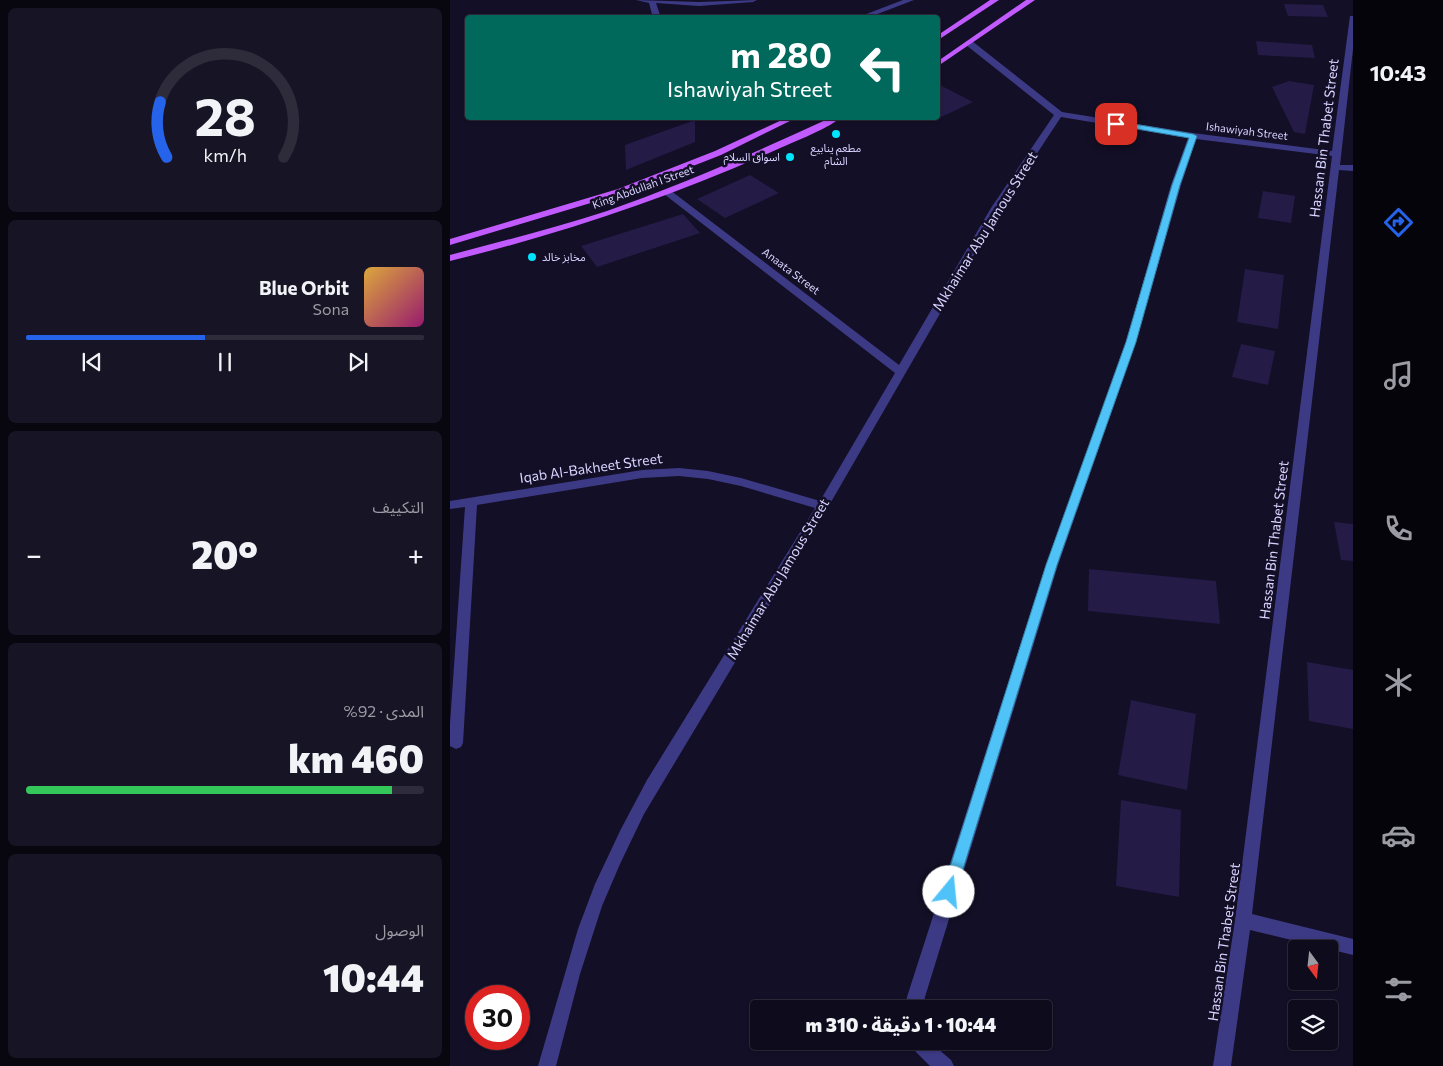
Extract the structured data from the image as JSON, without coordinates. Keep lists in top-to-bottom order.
{
  "streets": {
    "main road": ["King Abdullah I Street"],
    "street": [
      "Ishawiyah Street",
      "Hassan Bin Thabet Street",
      "Mkhaimar Abu Jamous Street",
      "Anaata Street",
      "Iqab Al-Bakheet Street"
    ]
  },
  "crossings": [
    ["Ishawiyah Street", "Hassan Bin Thabet Street"],
    ["Ishawiyah Street", "Mkhaimar Abu Jamous Street"],
    ["King Abdullah I Street", "Anaata Street"],
    ["Mkhaimar Abu Jamous Street", "Anaata Street"],
    ["Mkhaimar Abu Jamous Street", "Iqab Al-Bakheet Street"]
  ],
  "places": ["مطعم ينابيع الشام", "اسواق السلام", "مخابز خالد"],
  "north": "bottom",
  "page": {
    "tabs": "10:43",
    "turn": ["280 m", "Ishawiyah Street"],
    "song": ["Blue Orbit", "Sona"],
    "tile": [
      "التكييف",
      ["المدى · 92%", "460 km"],
      ["الوصول", "10:44"]
    ],
    "heat": ["−", "20°", "+"],
    "limit": "30",
    "trip": "10:44 · 1 دقيقة · 310 m",
    "gauge": ["28", "km/h"]
  }
}
